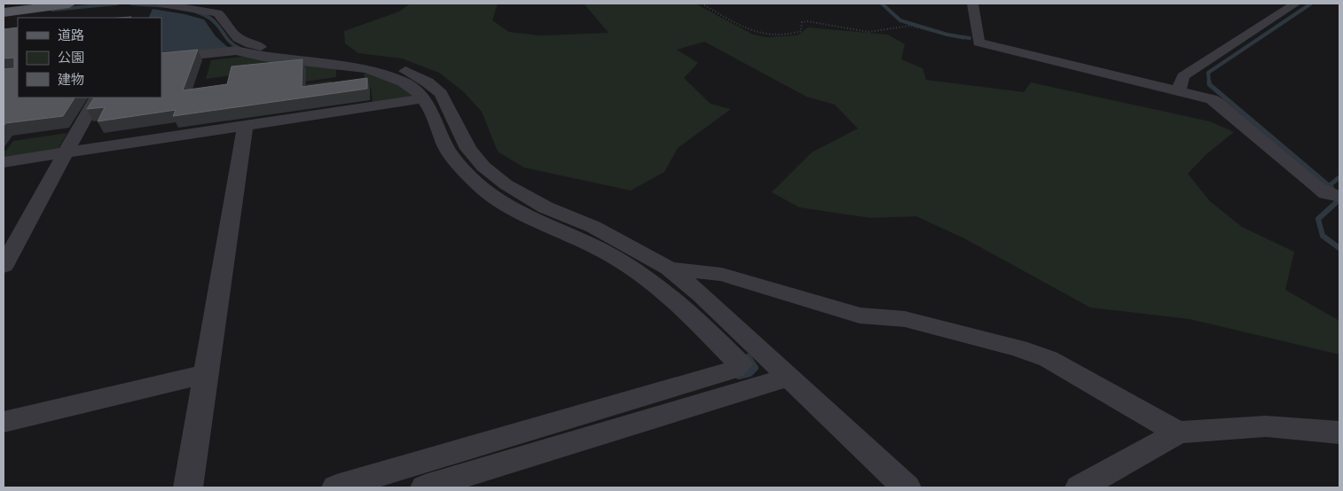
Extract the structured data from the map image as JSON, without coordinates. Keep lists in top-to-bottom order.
{
  "legend": ["道路", "公園", "建物"]
}
